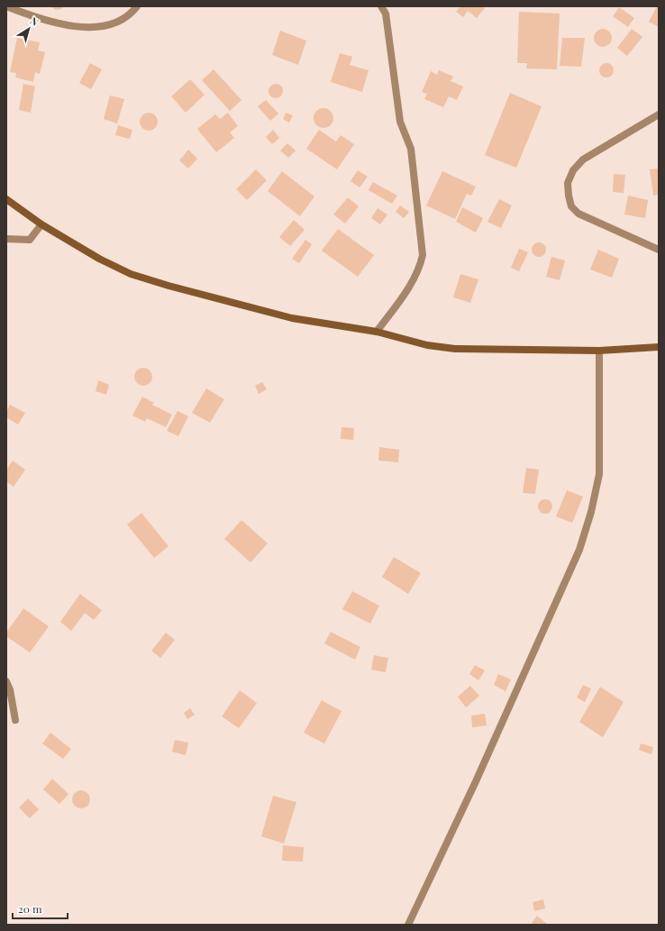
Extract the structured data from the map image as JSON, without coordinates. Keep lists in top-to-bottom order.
{
  "scale_bar": "20 m",
  "north": "top right"
}
